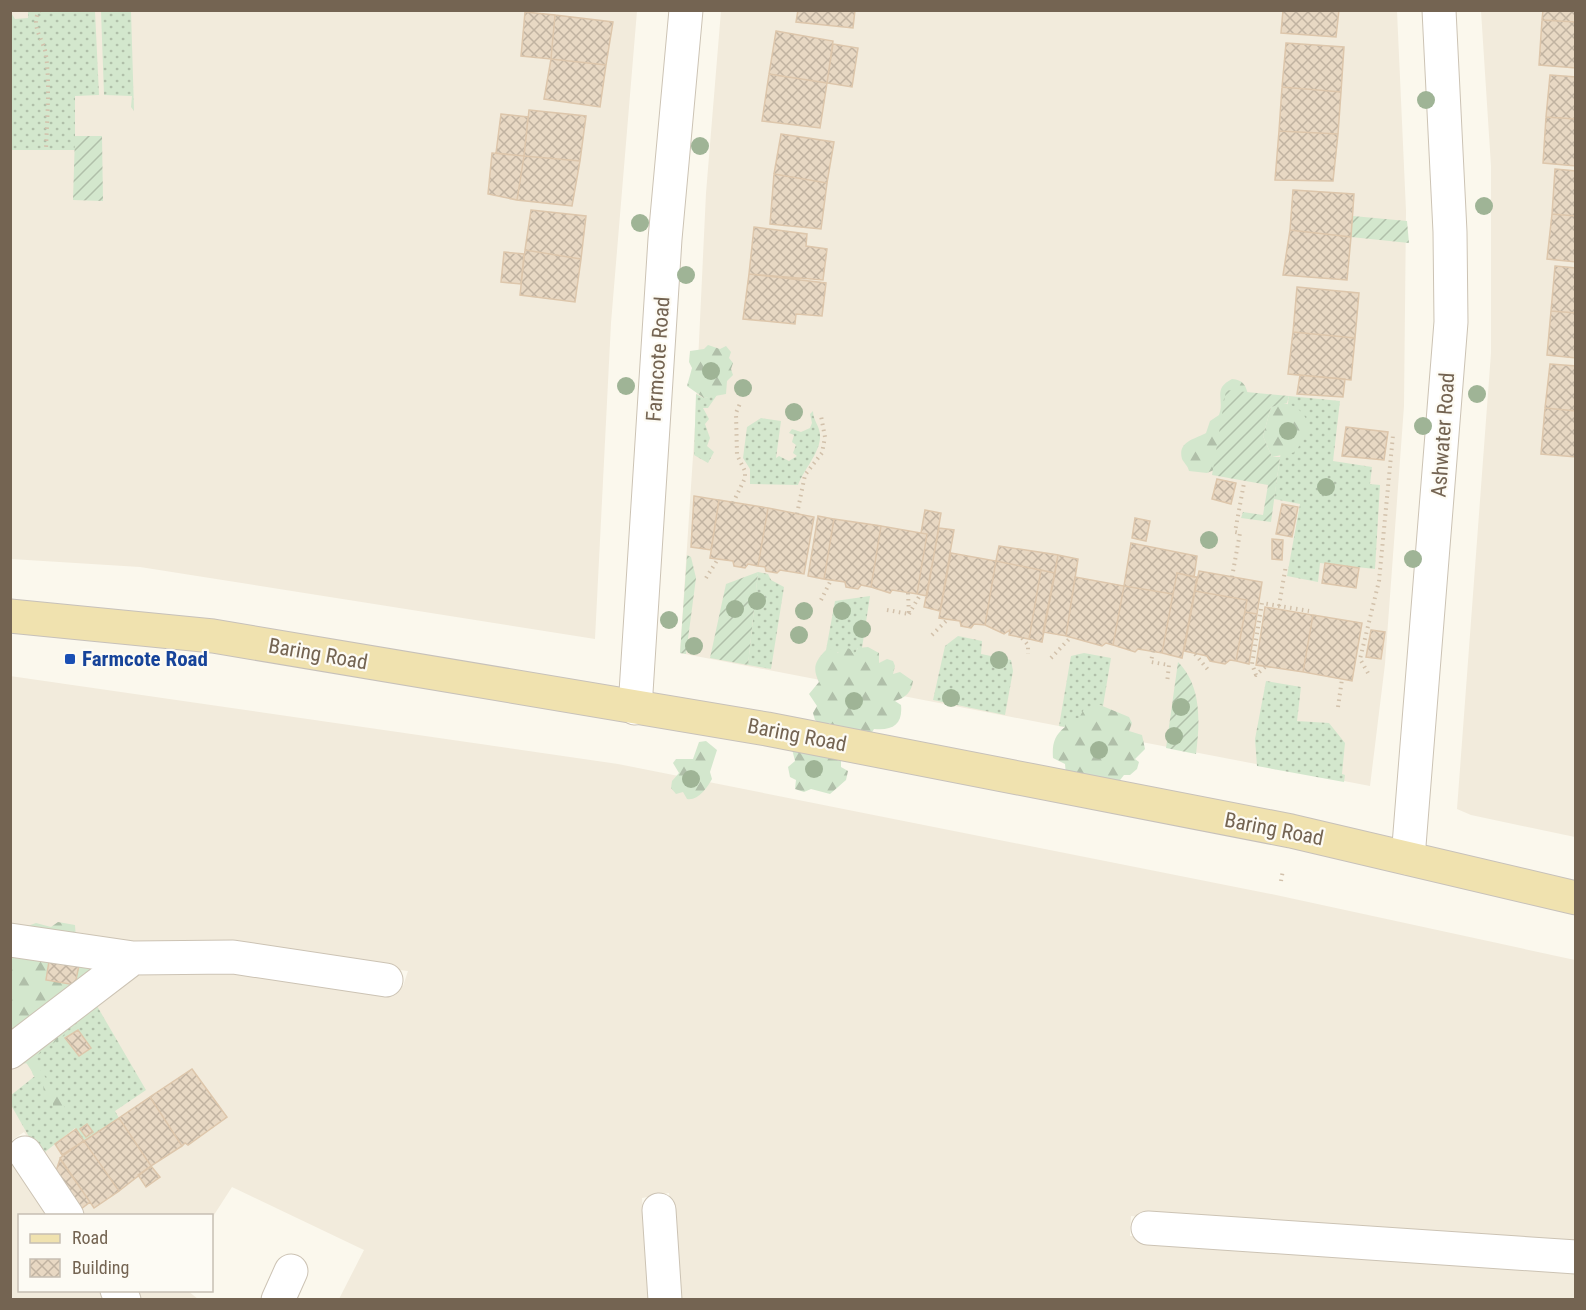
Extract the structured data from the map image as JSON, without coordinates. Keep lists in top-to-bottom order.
{
  "streets": {
    "main road": ["Baring Road"],
    "street": ["Farmcote Road", "Ashwater Road"]
  },
  "crossings": [
    ["Farmcote Road", "Baring Road"],
    ["Ashwater Road", "Baring Road"]
  ],
  "places": {
    "transit": ["Farmcote Road"]
  },
  "legend": ["Road", "Building"]
}
